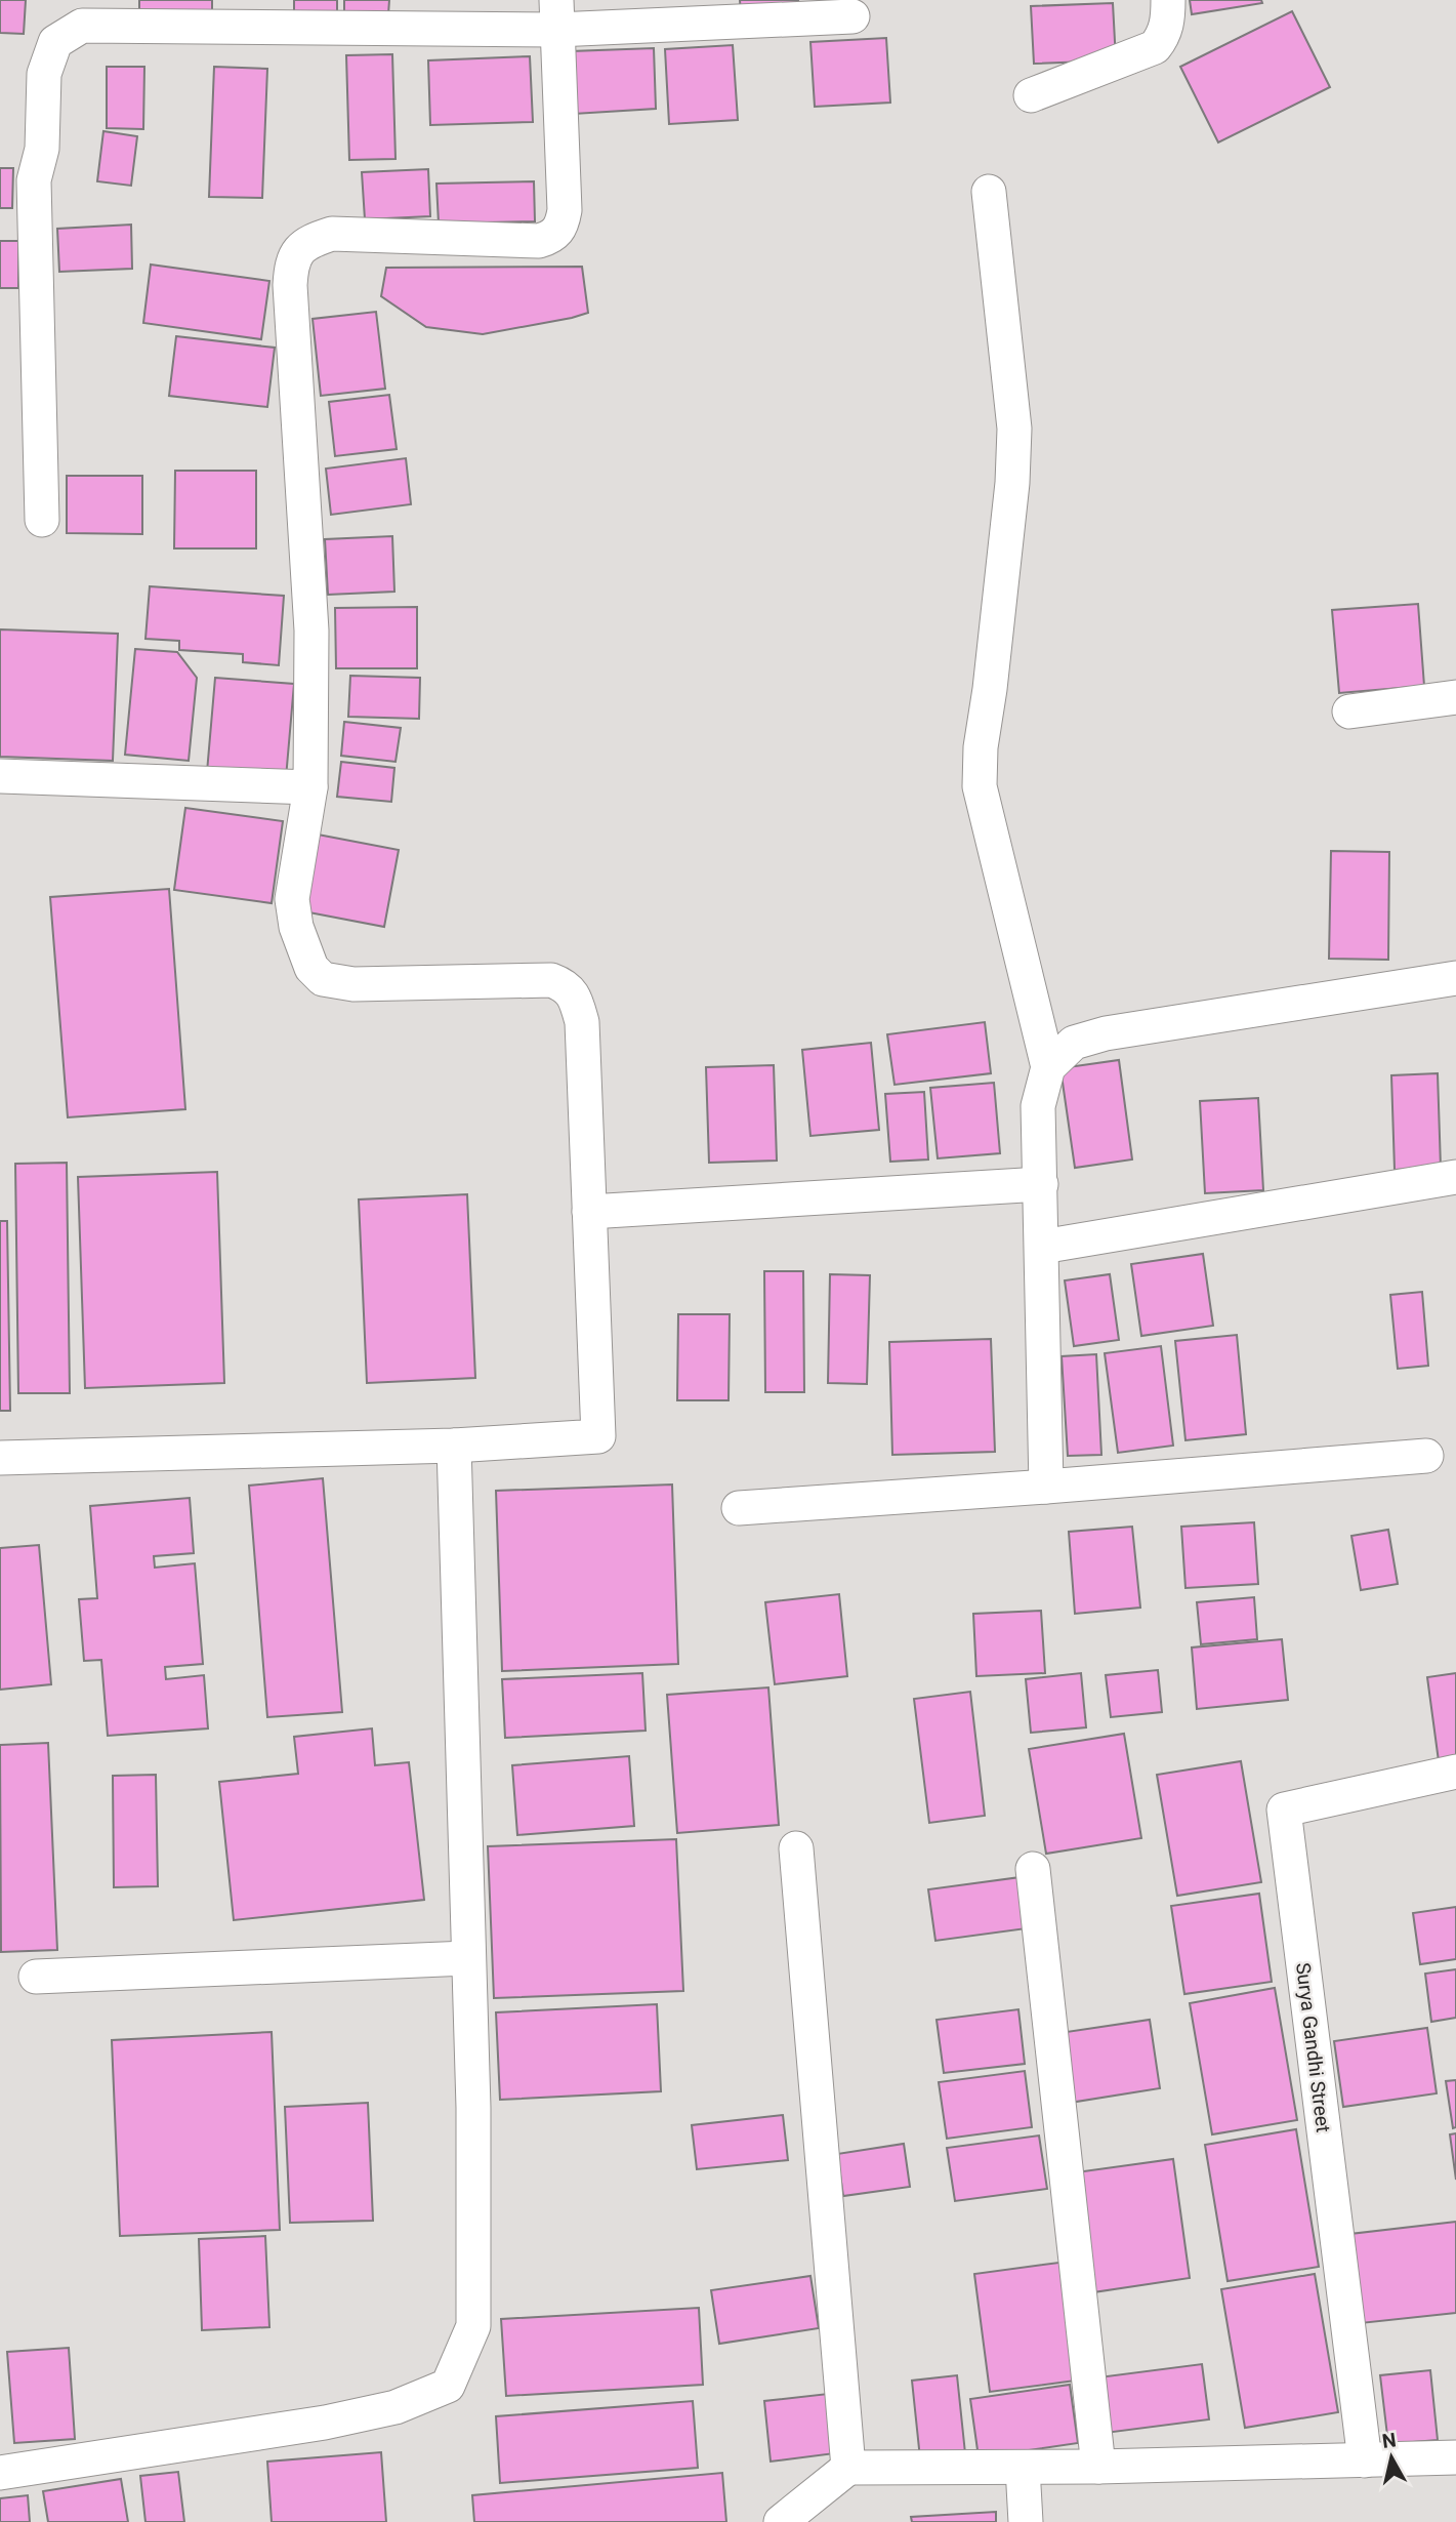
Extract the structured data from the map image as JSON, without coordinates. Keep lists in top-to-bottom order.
{
  "streets": {
    "street": ["Surya Gandhi Street"]
  },
  "north": "top"
}
